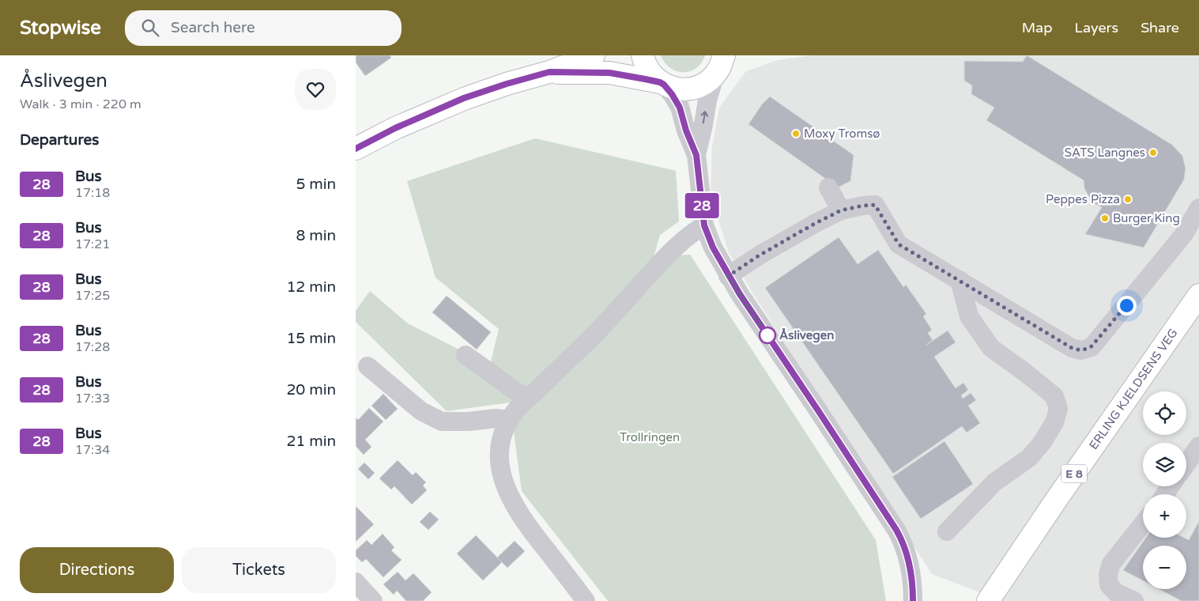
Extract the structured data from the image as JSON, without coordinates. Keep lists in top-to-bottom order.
{
  "streets": {
    "main road": ["ERLING KJELDSENS VEG", "E 8"]
  },
  "parks": ["Trollringen"],
  "places": [
    "Moxy Tromsø",
    "SATS Langnes",
    "Peppes Pizza",
    "Burger King",
    "Åslivegen"
  ],
  "lines": ["bus line 28"],
  "page": {
    "header": "Stopwise",
    "search": "Search here",
    "nav": ["Map", "Layers", "Share"],
    "heading": [
      ["Åslivegen", "Walk · 3 min · 220 m"],
      "Departures"
    ],
    "on_map": "28",
    "list": [
      {
        "mark": "28",
        "name": "Bus",
        "note": "17:18",
        "value": "5 min"
      },
      {
        "mark": "28",
        "name": "Bus",
        "note": "17:21",
        "value": "8 min"
      },
      {
        "mark": "28",
        "name": "Bus",
        "note": "17:25",
        "value": "12 min"
      },
      {
        "mark": "28",
        "name": "Bus",
        "note": "17:28",
        "value": "15 min"
      },
      {
        "mark": "28",
        "name": "Bus",
        "note": "17:33",
        "value": "20 min"
      },
      {
        "mark": "28",
        "name": "Bus",
        "note": "17:34",
        "value": "21 min"
      }
    ],
    "map_buttons": ["+", "−"],
    "buttons": ["Directions", "Tickets"]
  }
}
